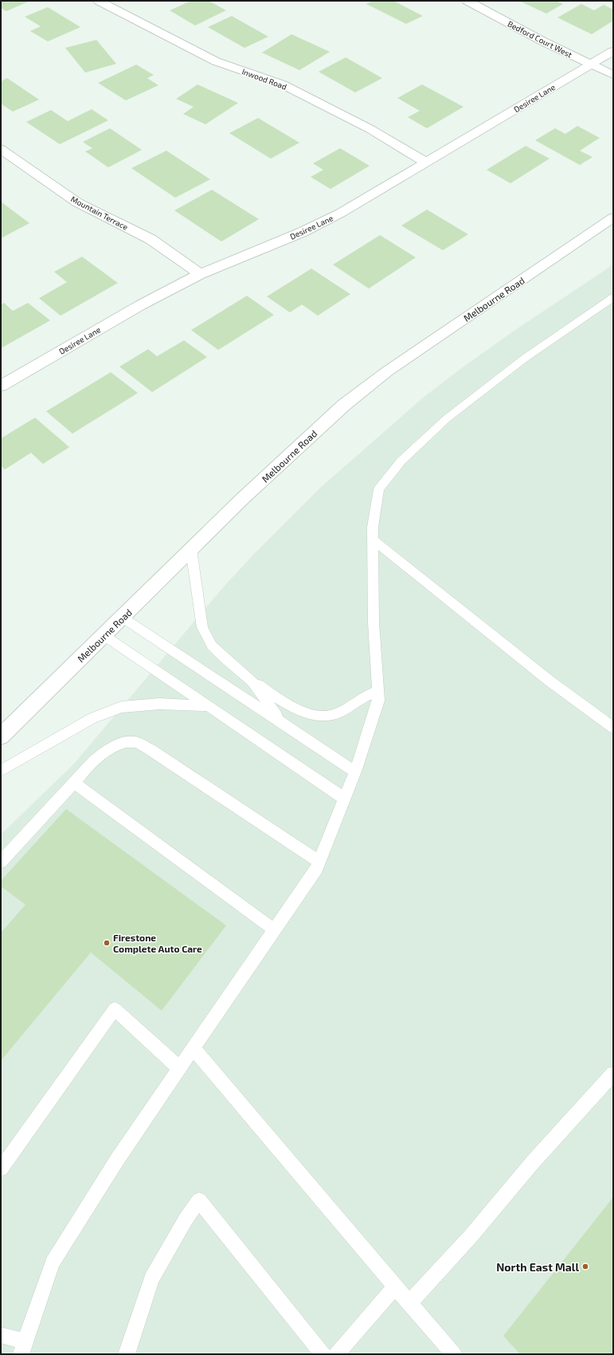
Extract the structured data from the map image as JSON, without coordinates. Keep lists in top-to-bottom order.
{
  "streets": {
    "street": [
      "Bedford Court West",
      "Inwood Road",
      "Desiree Lane",
      "Mountain Terrace",
      "Melbourne Road"
    ]
  },
  "crossings": [
    ["Bedford Court West", "Desiree Lane"],
    ["Inwood Road", "Desiree Lane"],
    ["Desiree Lane", "Mountain Terrace"]
  ],
  "places": ["Firestone Complete Auto Care", "North East Mall"]
}
